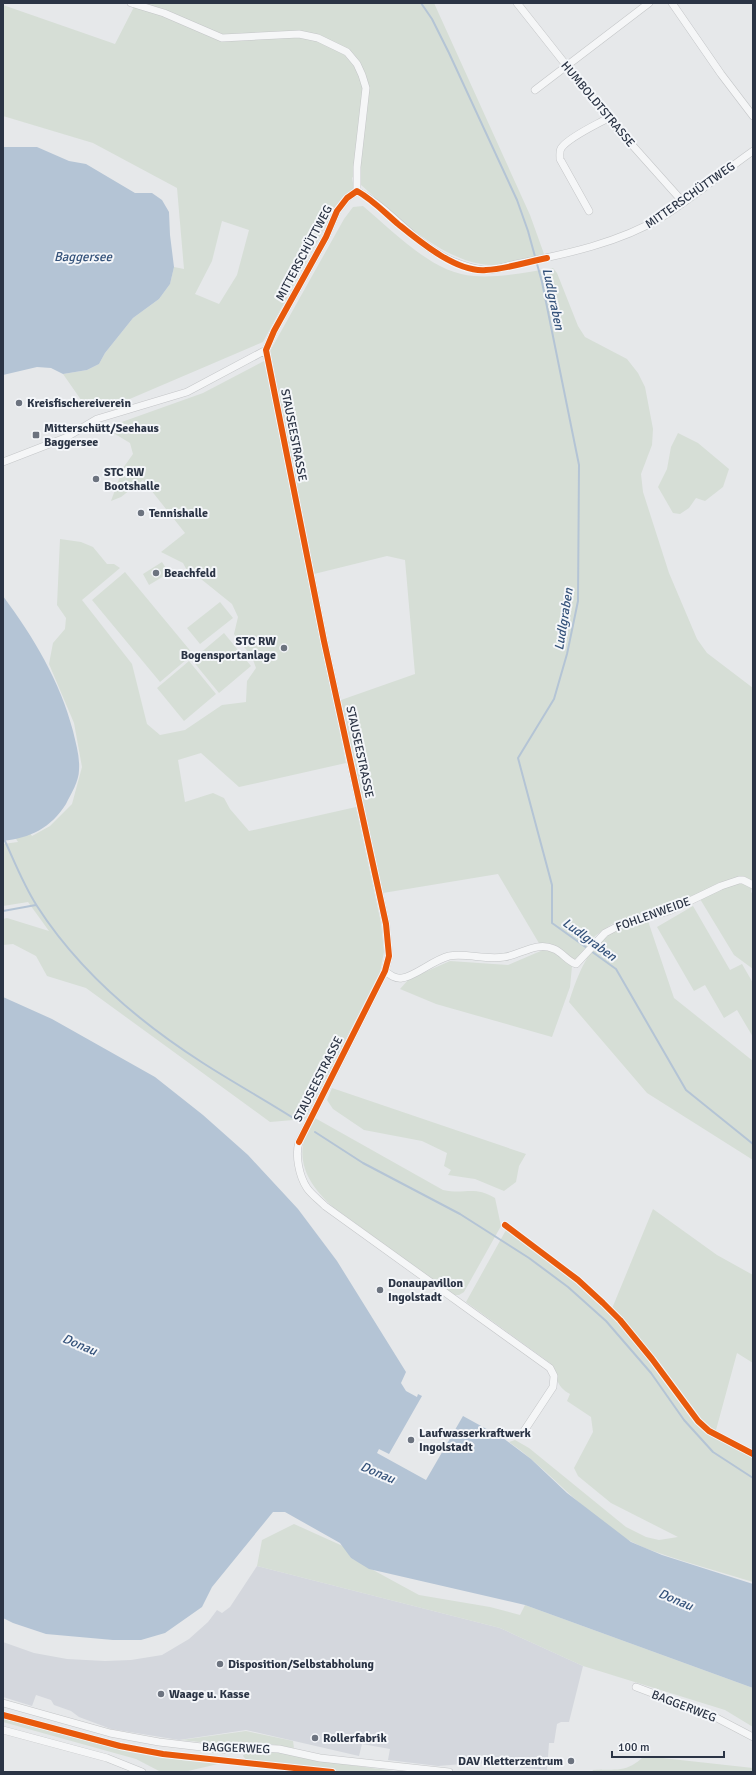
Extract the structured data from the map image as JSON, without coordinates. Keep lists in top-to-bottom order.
{
  "streets": {
    "street": [
      "HUMBOLDTSTRASSE",
      "MITTERSCHÜTTWEG",
      "STAUSEESTRASSE",
      "FOHLENWEIDE",
      "BAGGERWEG"
    ]
  },
  "crossings": [
    ["HUMBOLDTSTRASSE", "MITTERSCHÜTTWEG"],
    ["MITTERSCHÜTTWEG", "STAUSEESTRASSE"],
    ["STAUSEESTRASSE", "FOHLENWEIDE"]
  ],
  "water": ["Baggersee", "Ludlgraben", "Donau"],
  "places": {
    "other": [
      "Kreisfischereiverein",
      "STC RW Bootshalle",
      "Tennishalle",
      "Beachfeld",
      "STC RW Bogensportanlage",
      "Donaupavillon Ingolstadt",
      "Laufwasserkraftwerk Ingolstadt",
      "Disposition/Selbstabholung",
      "Waage u. Kasse",
      "Rollerfabrik",
      "DAV Kletterzentrum"
    ],
    "transit": ["Mitterschütt/Seehaus Baggersee"]
  },
  "scale_bar": "100 m"
}
